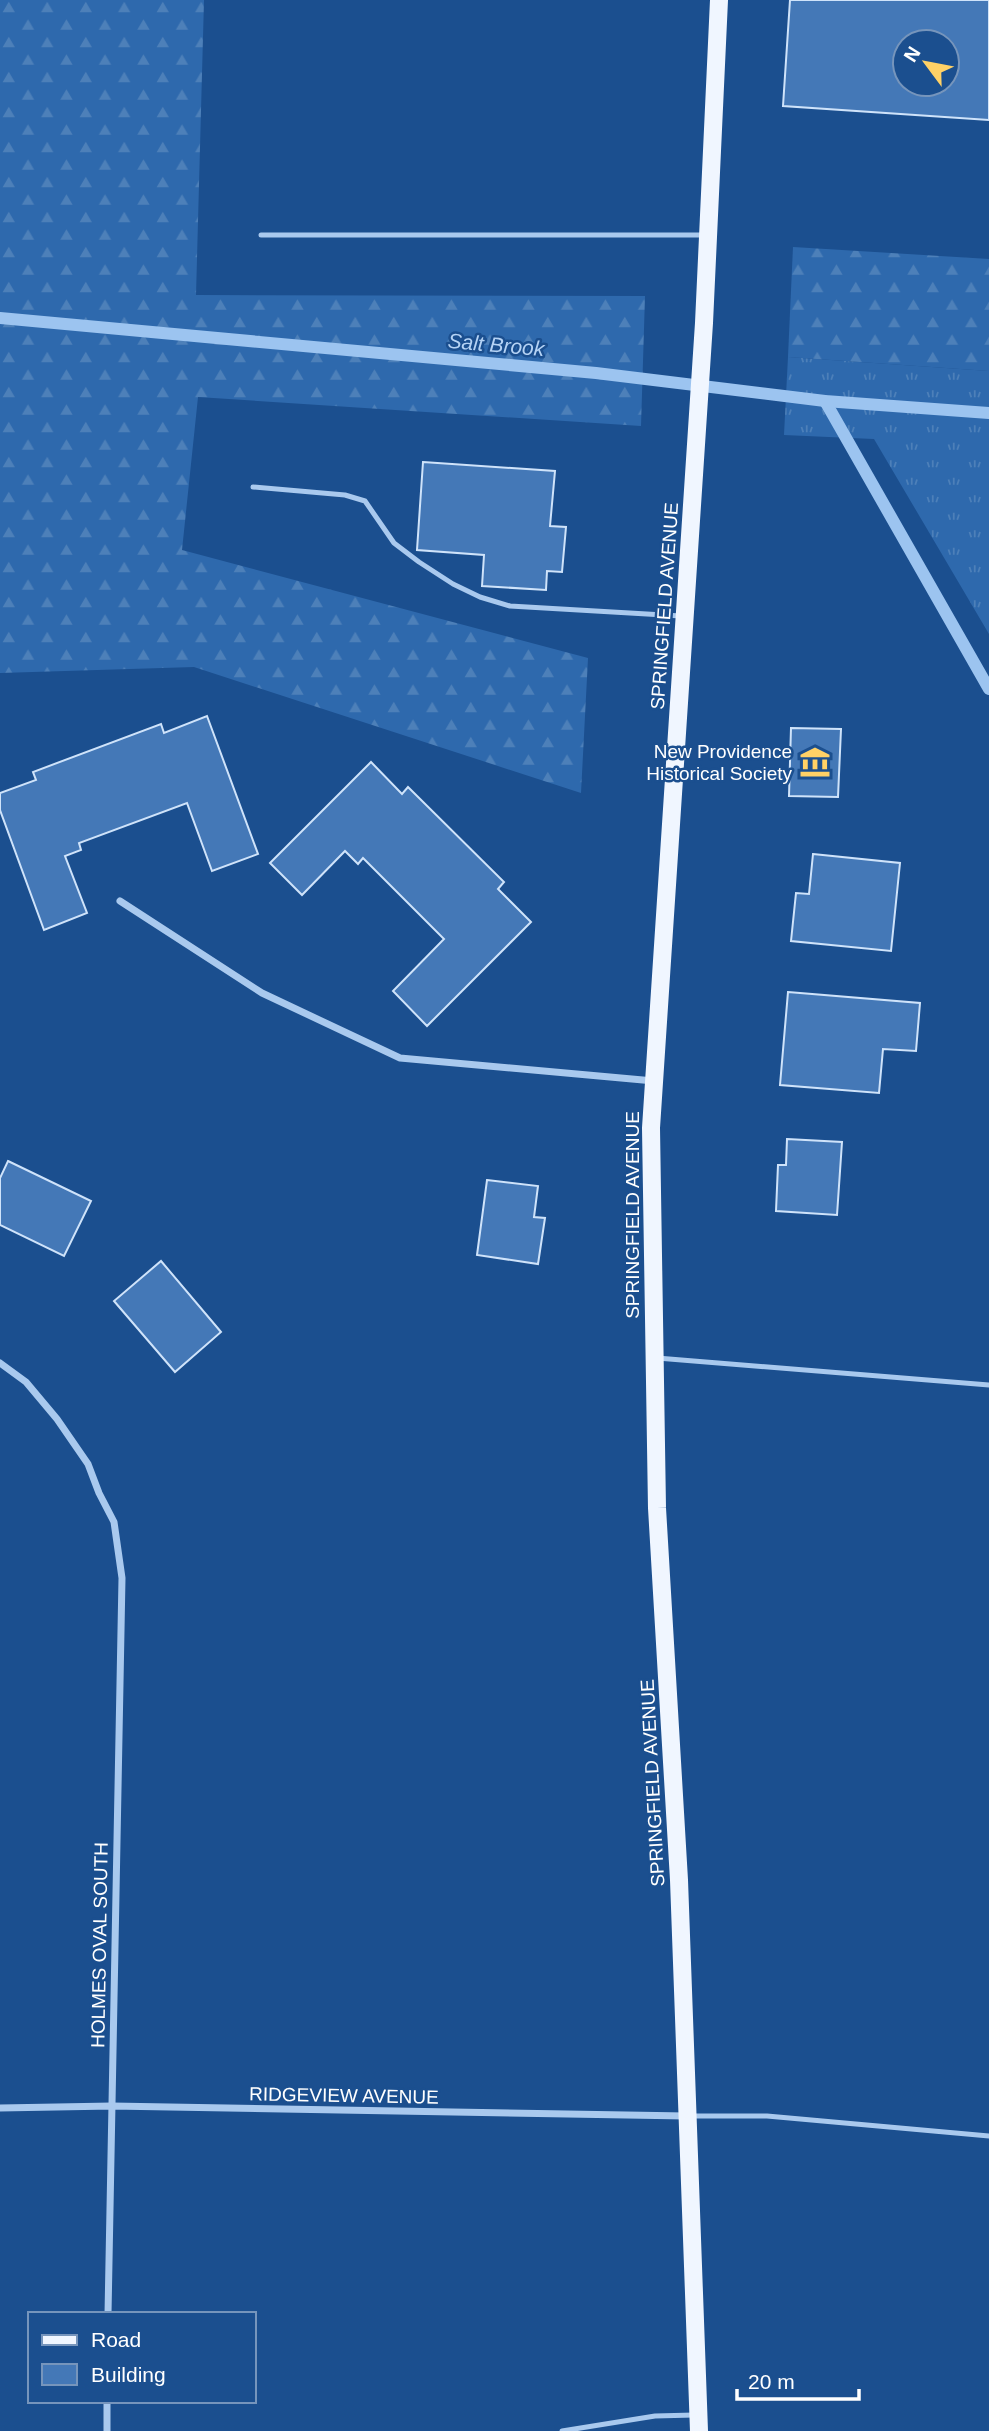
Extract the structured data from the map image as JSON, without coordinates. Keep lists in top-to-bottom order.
{
  "streets": {
    "main road": ["SPRINGFIELD AVENUE"],
    "street": ["HOLMES OVAL SOUTH", "RIDGEVIEW AVENUE"]
  },
  "crossings": [
    ["SPRINGFIELD AVENUE", "RIDGEVIEW AVENUE"],
    ["HOLMES OVAL SOUTH", "RIDGEVIEW AVENUE"]
  ],
  "water": ["Salt Brook"],
  "places": {
    "museum": ["New Providence Historical Society"]
  },
  "legend": ["Road", "Building"],
  "scale_bar": "20 m",
  "north": "top left"
}
